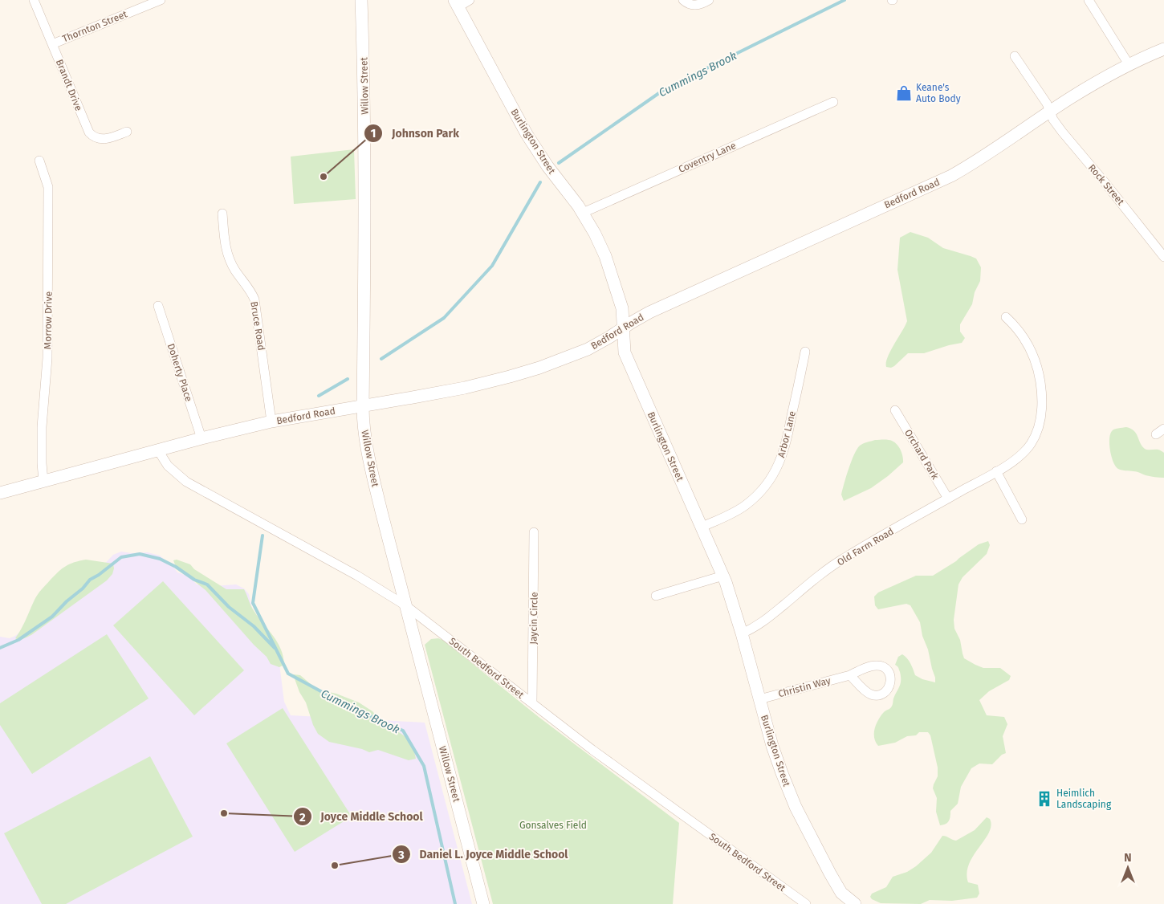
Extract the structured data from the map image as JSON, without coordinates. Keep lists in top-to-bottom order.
{
  "streets": {
    "street": [
      "Thornton Street",
      "Brandt Drive",
      "Willow Street",
      "Burlington Street",
      "Coventry Lane",
      "Rock Street",
      "Bedford Road",
      "Morrow Drive",
      "Bruce Road",
      "Doherty Place",
      "Arbor Lane",
      "Orchard Park",
      "Old Farm Road",
      "Jaycin Circle",
      "South Bedford Street",
      "Christin Way"
    ]
  },
  "crossings": [
    ["Thornton Street", "Brandt Drive"],
    ["Willow Street", "Bedford Road"],
    ["Willow Street", "South Bedford Street"],
    ["Burlington Street", "Coventry Lane"],
    ["Burlington Street", "Bedford Road"],
    ["Burlington Street", "Arbor Lane"],
    ["Burlington Street", "Old Farm Road"],
    ["Burlington Street", "Christin Way"],
    ["Rock Street", "Bedford Road"],
    ["Bedford Road", "Morrow Drive"],
    ["Bedford Road", "Bruce Road"],
    ["Bedford Road", "Doherty Place"],
    ["Bedford Road", "South Bedford Street"],
    ["Orchard Park", "Old Farm Road"],
    ["Jaycin Circle", "South Bedford Street"]
  ],
  "water": ["Cummings Brook"],
  "parks": ["Gonsalves Field"],
  "places": {
    "shop": ["Keane's Auto Body"],
    "other": ["Johnson Park", "Joyce Middle School", "Daniel L. Joyce Middle School"],
    "building": ["Heimlich Landscaping"]
  },
  "north": "top"
}
